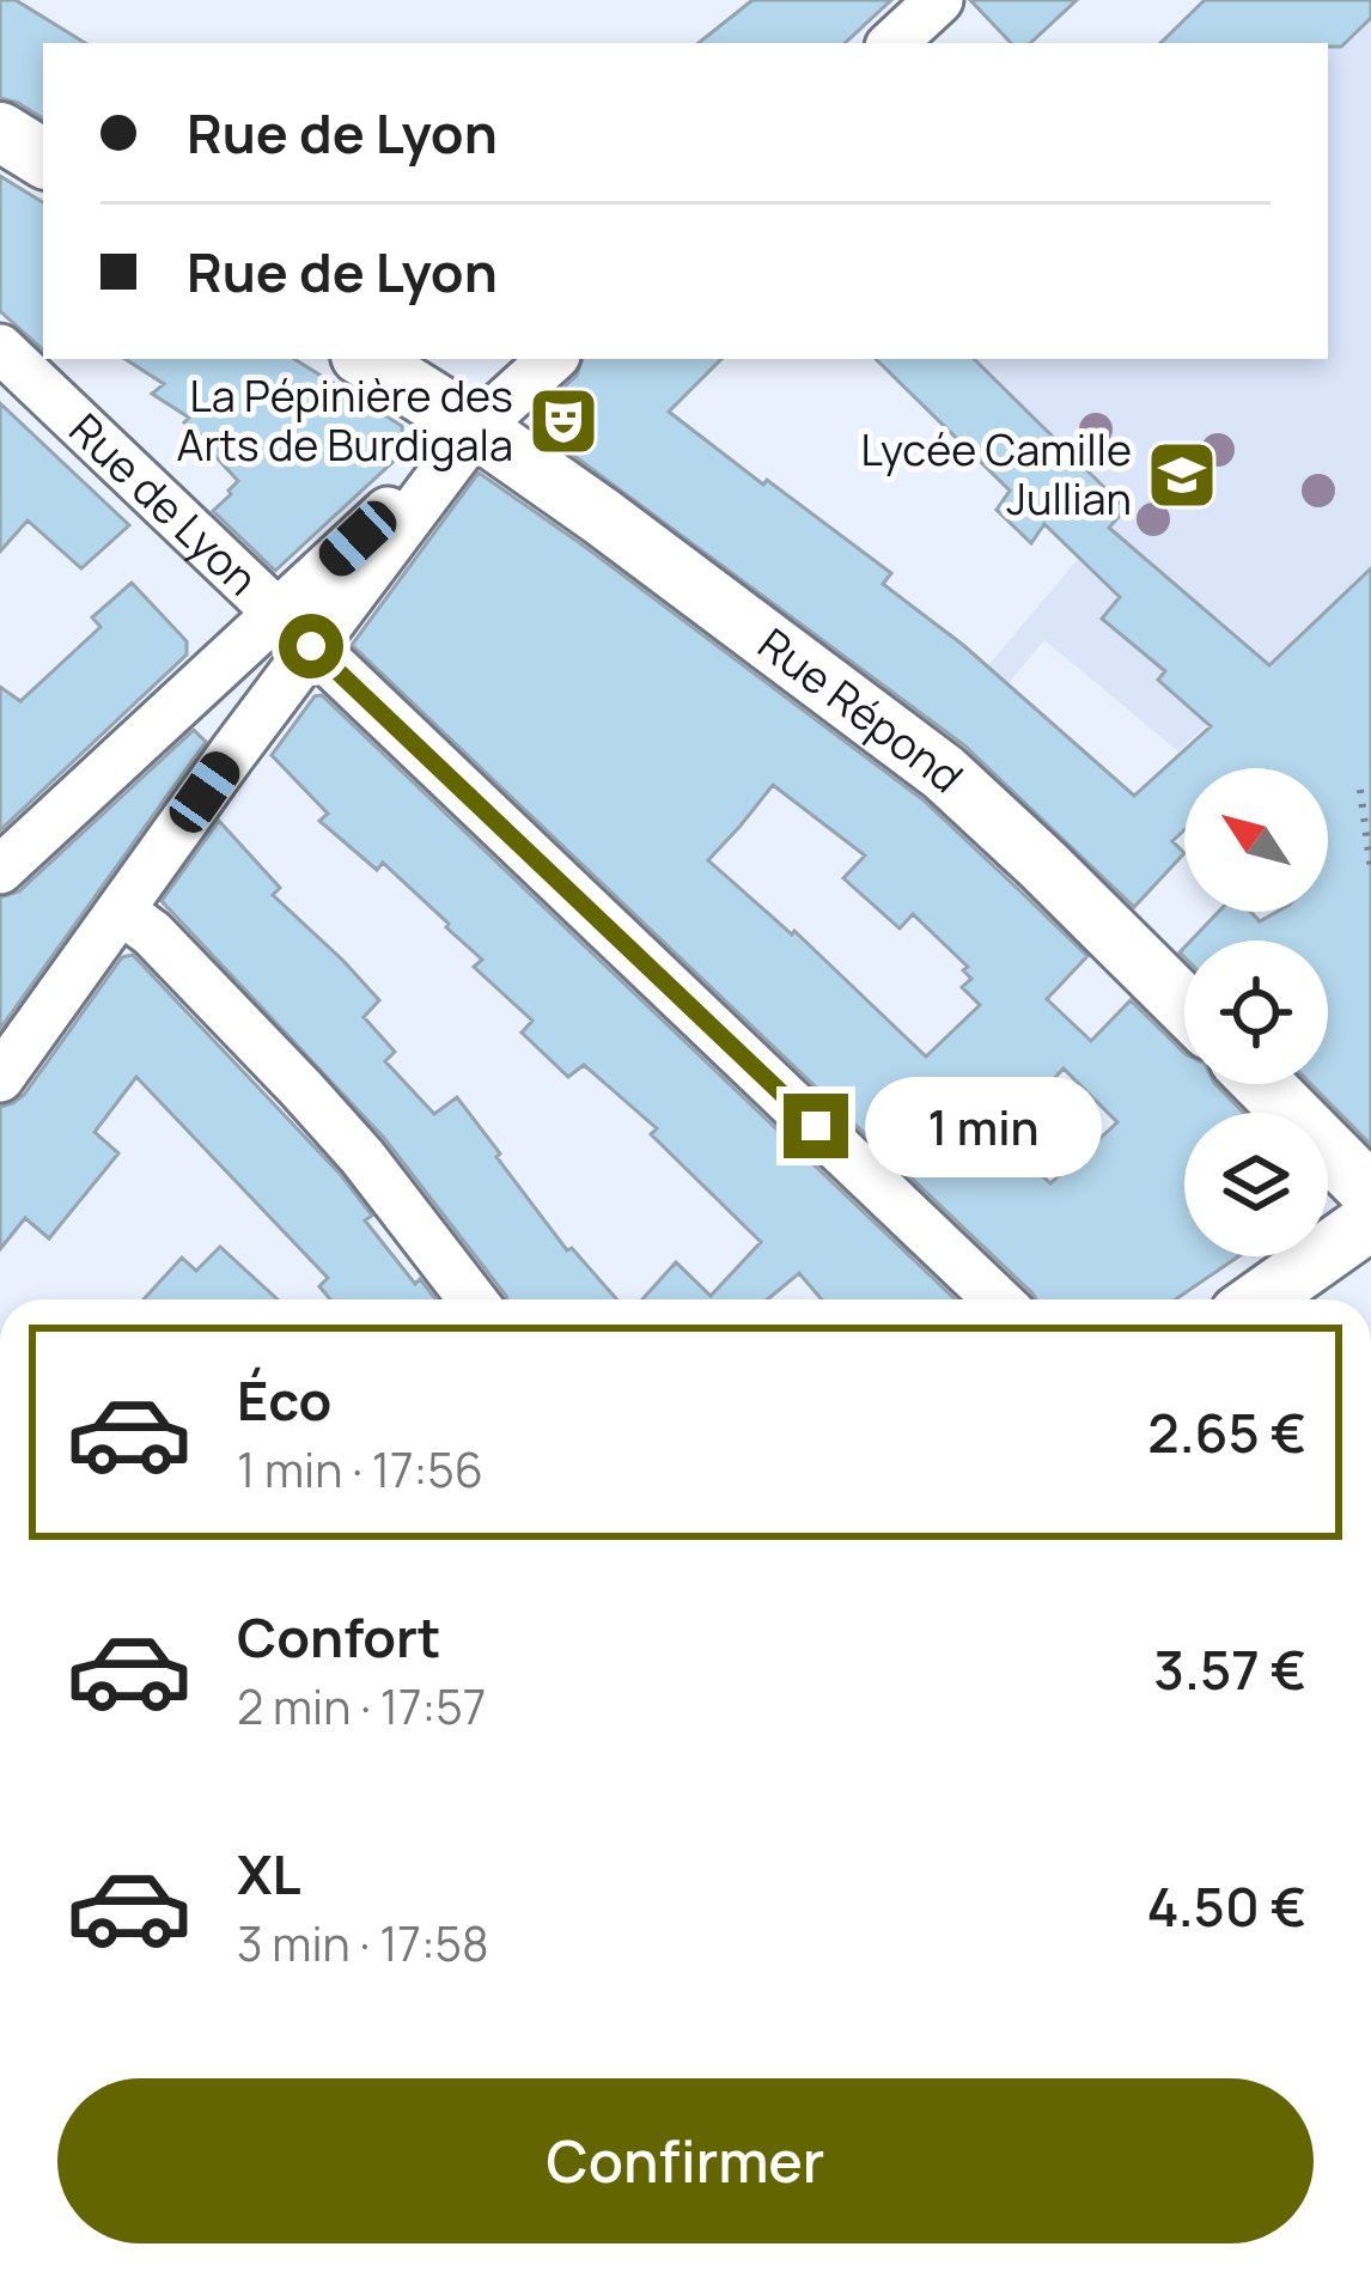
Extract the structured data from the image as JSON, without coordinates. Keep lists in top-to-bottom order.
{
  "streets": {
    "street": ["Rue de Lyon", "Rue Répond"]
  },
  "places": {
    "theatre": ["La Pépinière des Arts de Burdigala"],
    "school or university": ["Lycée Camille Jullian"]
  },
  "north": "top left",
  "page": {
    "banner": ["Rue de Lyon", "Rue de Lyon"],
    "bubble": "1 min",
    "list": [
      {
        "name": "Éco",
        "note": "1 min · 17:56",
        "value": "2.65 €"
      },
      {
        "name": "Confort",
        "note": "2 min · 17:57",
        "value": "3.57 €"
      },
      {
        "name": "XL",
        "note": "3 min · 17:58",
        "value": "4.50 €"
      }
    ],
    "buttons": "Confirmer"
  }
}
